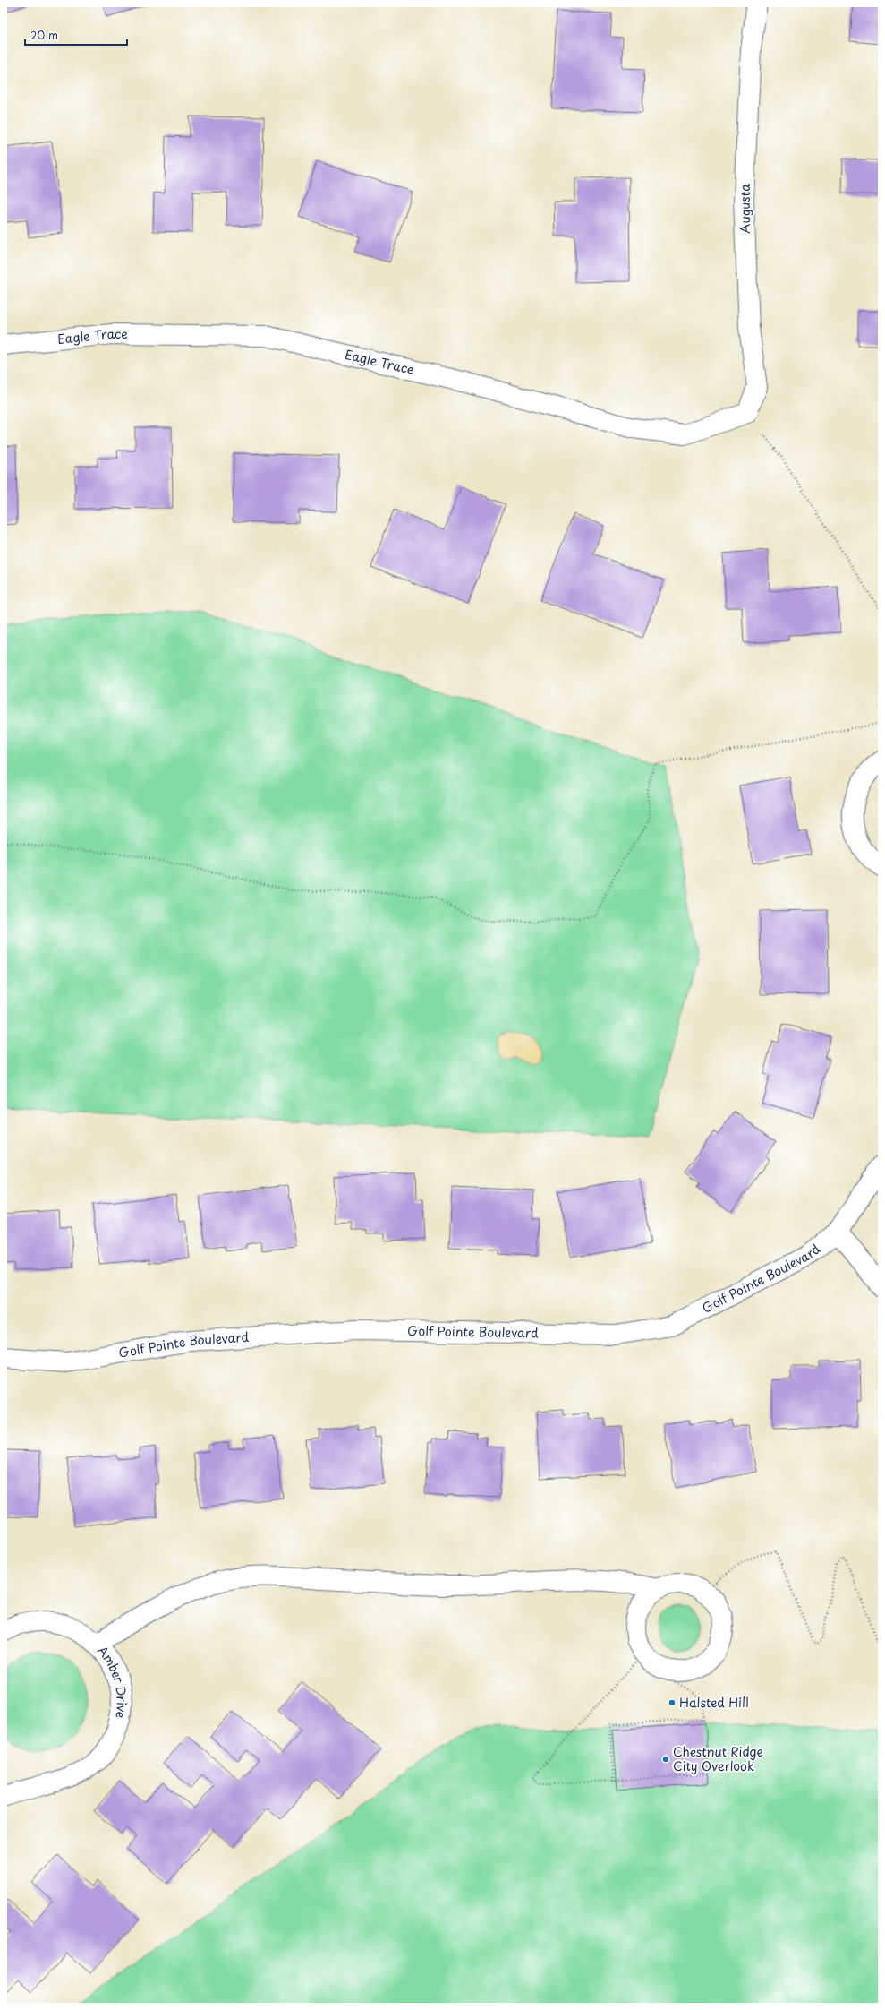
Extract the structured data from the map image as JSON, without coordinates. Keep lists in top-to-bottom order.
{
  "streets": {
    "street": [
      "Augusta",
      "Eagle Trace",
      "Golf Pointe Boulevard",
      "Amber Drive"
    ]
  },
  "crossings": [
    ["Augusta", "Eagle Trace"]
  ],
  "places": ["Halsted Hill", "Chestnut Ridge City Overlook"],
  "scale_bar": "20 m"
}
